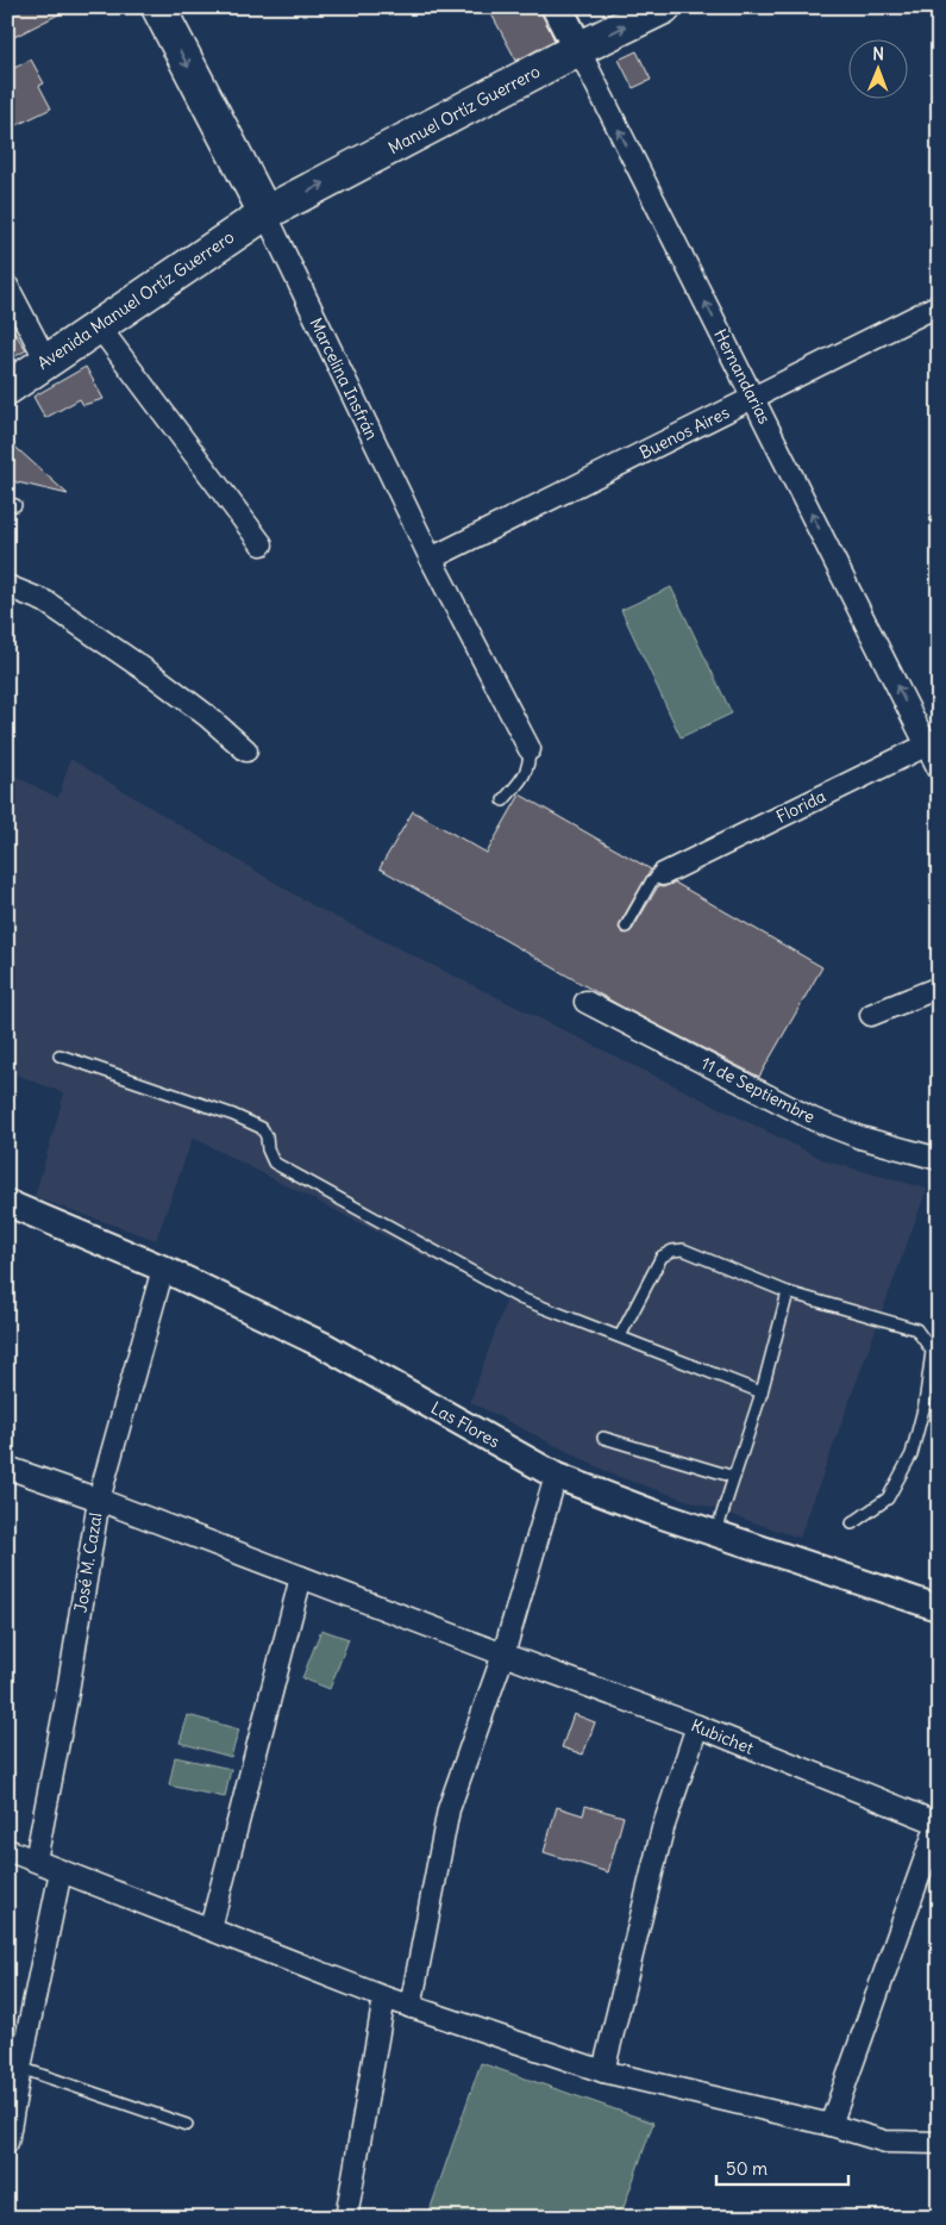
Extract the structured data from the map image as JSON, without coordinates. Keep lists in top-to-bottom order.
{
  "streets": {
    "main road": [
      "Manuel Ortíz Guerrero",
      "Avenida Manuel Ortíz Guerrero",
      "Hernandarias",
      "Marcelina Insfrán"
    ],
    "street": [
      "Buenos Aires",
      "Florida",
      "11 de Septiembre",
      "Las Flores",
      "José M. Cazal",
      "Kubichet"
    ]
  },
  "crossings": [
    ["Manuel Ortíz Guerrero", "Avenida Manuel Ortíz Guerrero"],
    ["Manuel Ortíz Guerrero", "Hernandarias"],
    ["Manuel Ortíz Guerrero", "Marcelina Insfrán"],
    ["Avenida Manuel Ortíz Guerrero", "Marcelina Insfrán"],
    ["Hernandarias", "Buenos Aires"],
    ["Hernandarias", "Florida"],
    ["Marcelina Insfrán", "Buenos Aires"],
    ["Las Flores", "José M. Cazal"],
    ["José M. Cazal", "Kubichet"]
  ],
  "one_way": ["Manuel Ortíz Guerrero", "Hernandarias"],
  "scale_bar": "50 m",
  "north": "top"
}
